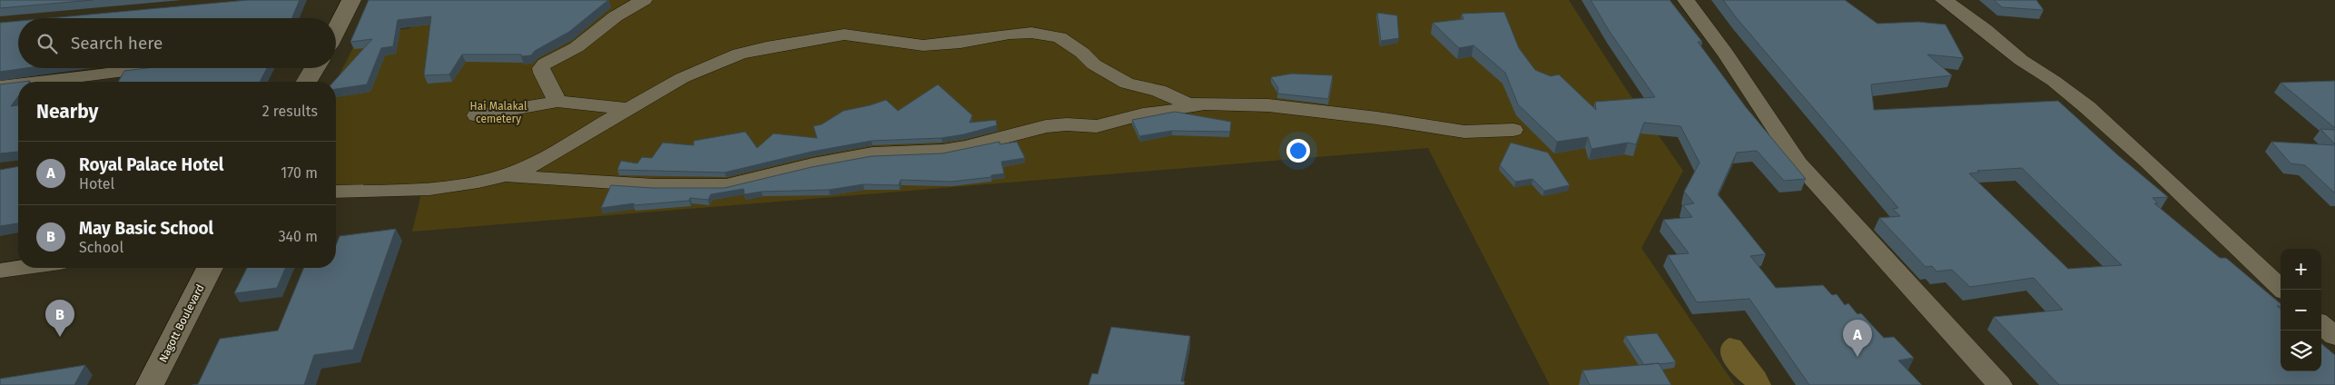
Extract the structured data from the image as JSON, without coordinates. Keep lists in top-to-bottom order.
{
  "streets": {
    "street": ["Nagott Boulevard"]
  },
  "parks": ["Hai Malakal cemetery"],
  "page": {
    "search": "Search here",
    "heading": ["Nearby", "2 results"],
    "list": [
      {
        "mark": "A",
        "name": "Royal Palace Hotel",
        "note": "Hotel",
        "value": "170 m"
      },
      {
        "mark": "B",
        "name": "May Basic School",
        "note": "School",
        "value": "340 m"
      }
    ],
    "map_buttons": ["+", "−"],
    "pins": ["B", "A"]
  }
}
